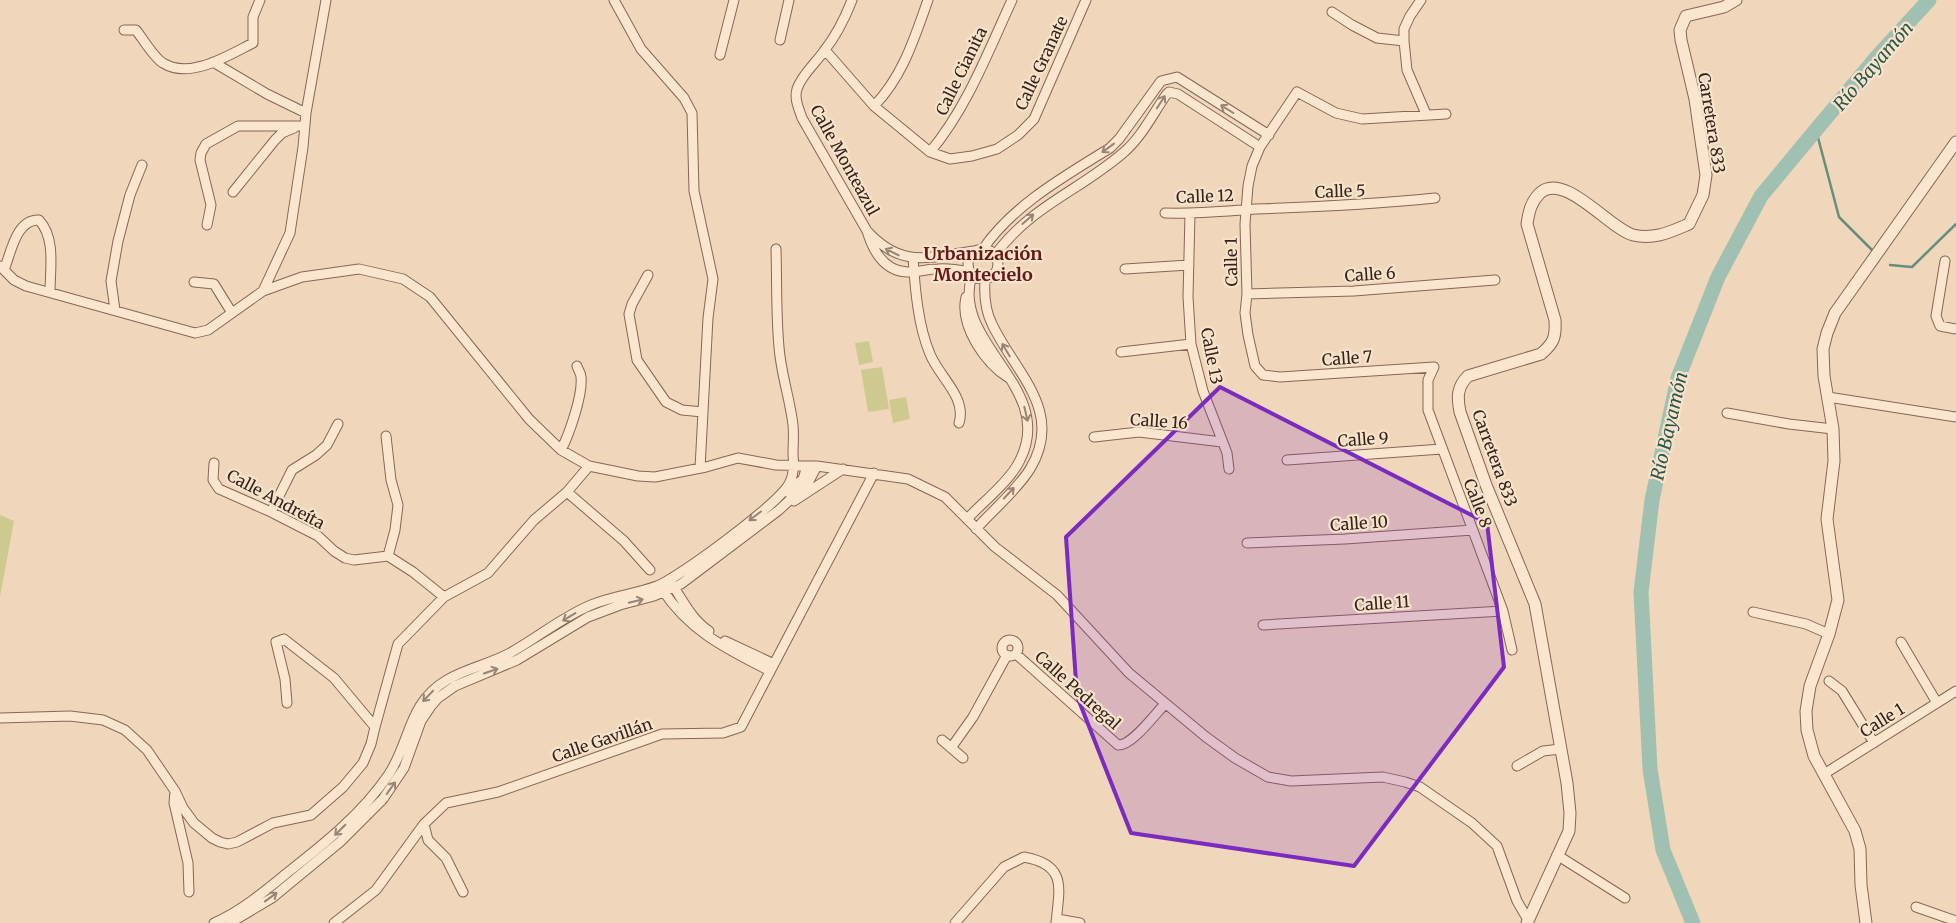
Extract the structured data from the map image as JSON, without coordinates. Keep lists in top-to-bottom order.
{
  "streets": {
    "street": [
      "Calle Granate",
      "Calle Cianita",
      "Carretera 833",
      "Calle Monteazul",
      "Calle 5",
      "Calle 12",
      "Calle 1",
      "Calle 6",
      "Calle 13",
      "Calle 7",
      "Calle 16",
      "Calle 9",
      "Calle Andreíta",
      "Calle 8",
      "Calle 10",
      "Calle 11",
      "Calle Pedregal",
      "Calle Gavillán"
    ]
  },
  "crossings": [
    ["Calle Granate", "Calle Cianita"],
    ["Calle Granate", "Calle Monteazul"],
    ["Calle 5", "Calle 12"],
    ["Calle 5", "Calle 1"],
    ["Calle 12", "Calle 1"],
    ["Calle 12", "Calle 13"],
    ["Calle 1", "Calle 6"],
    ["Calle 1", "Calle 7"],
    ["Calle 13", "Calle 16"],
    ["Calle 7", "Calle 8"],
    ["Calle 9", "Calle 8"],
    ["Calle 8", "Calle 10"],
    ["Calle 8", "Calle 11"]
  ],
  "districts": ["Urbanización Montecielo"],
  "water": ["Río Bayamón"]
}
